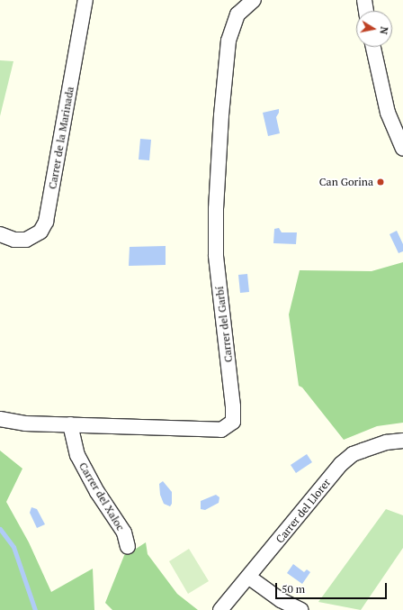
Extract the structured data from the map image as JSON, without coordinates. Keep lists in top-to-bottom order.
{
  "streets": {
    "street": [
      "Carrer de la Marinada",
      "Carrer del Garbí",
      "Carrer del Xaloc",
      "Carrer del Llorer"
    ]
  },
  "crossings": [
    ["Carrer del Garbí", "Carrer del Xaloc"]
  ],
  "places": ["Can Gorina"],
  "scale_bar": "50 m",
  "north": "right"
}
